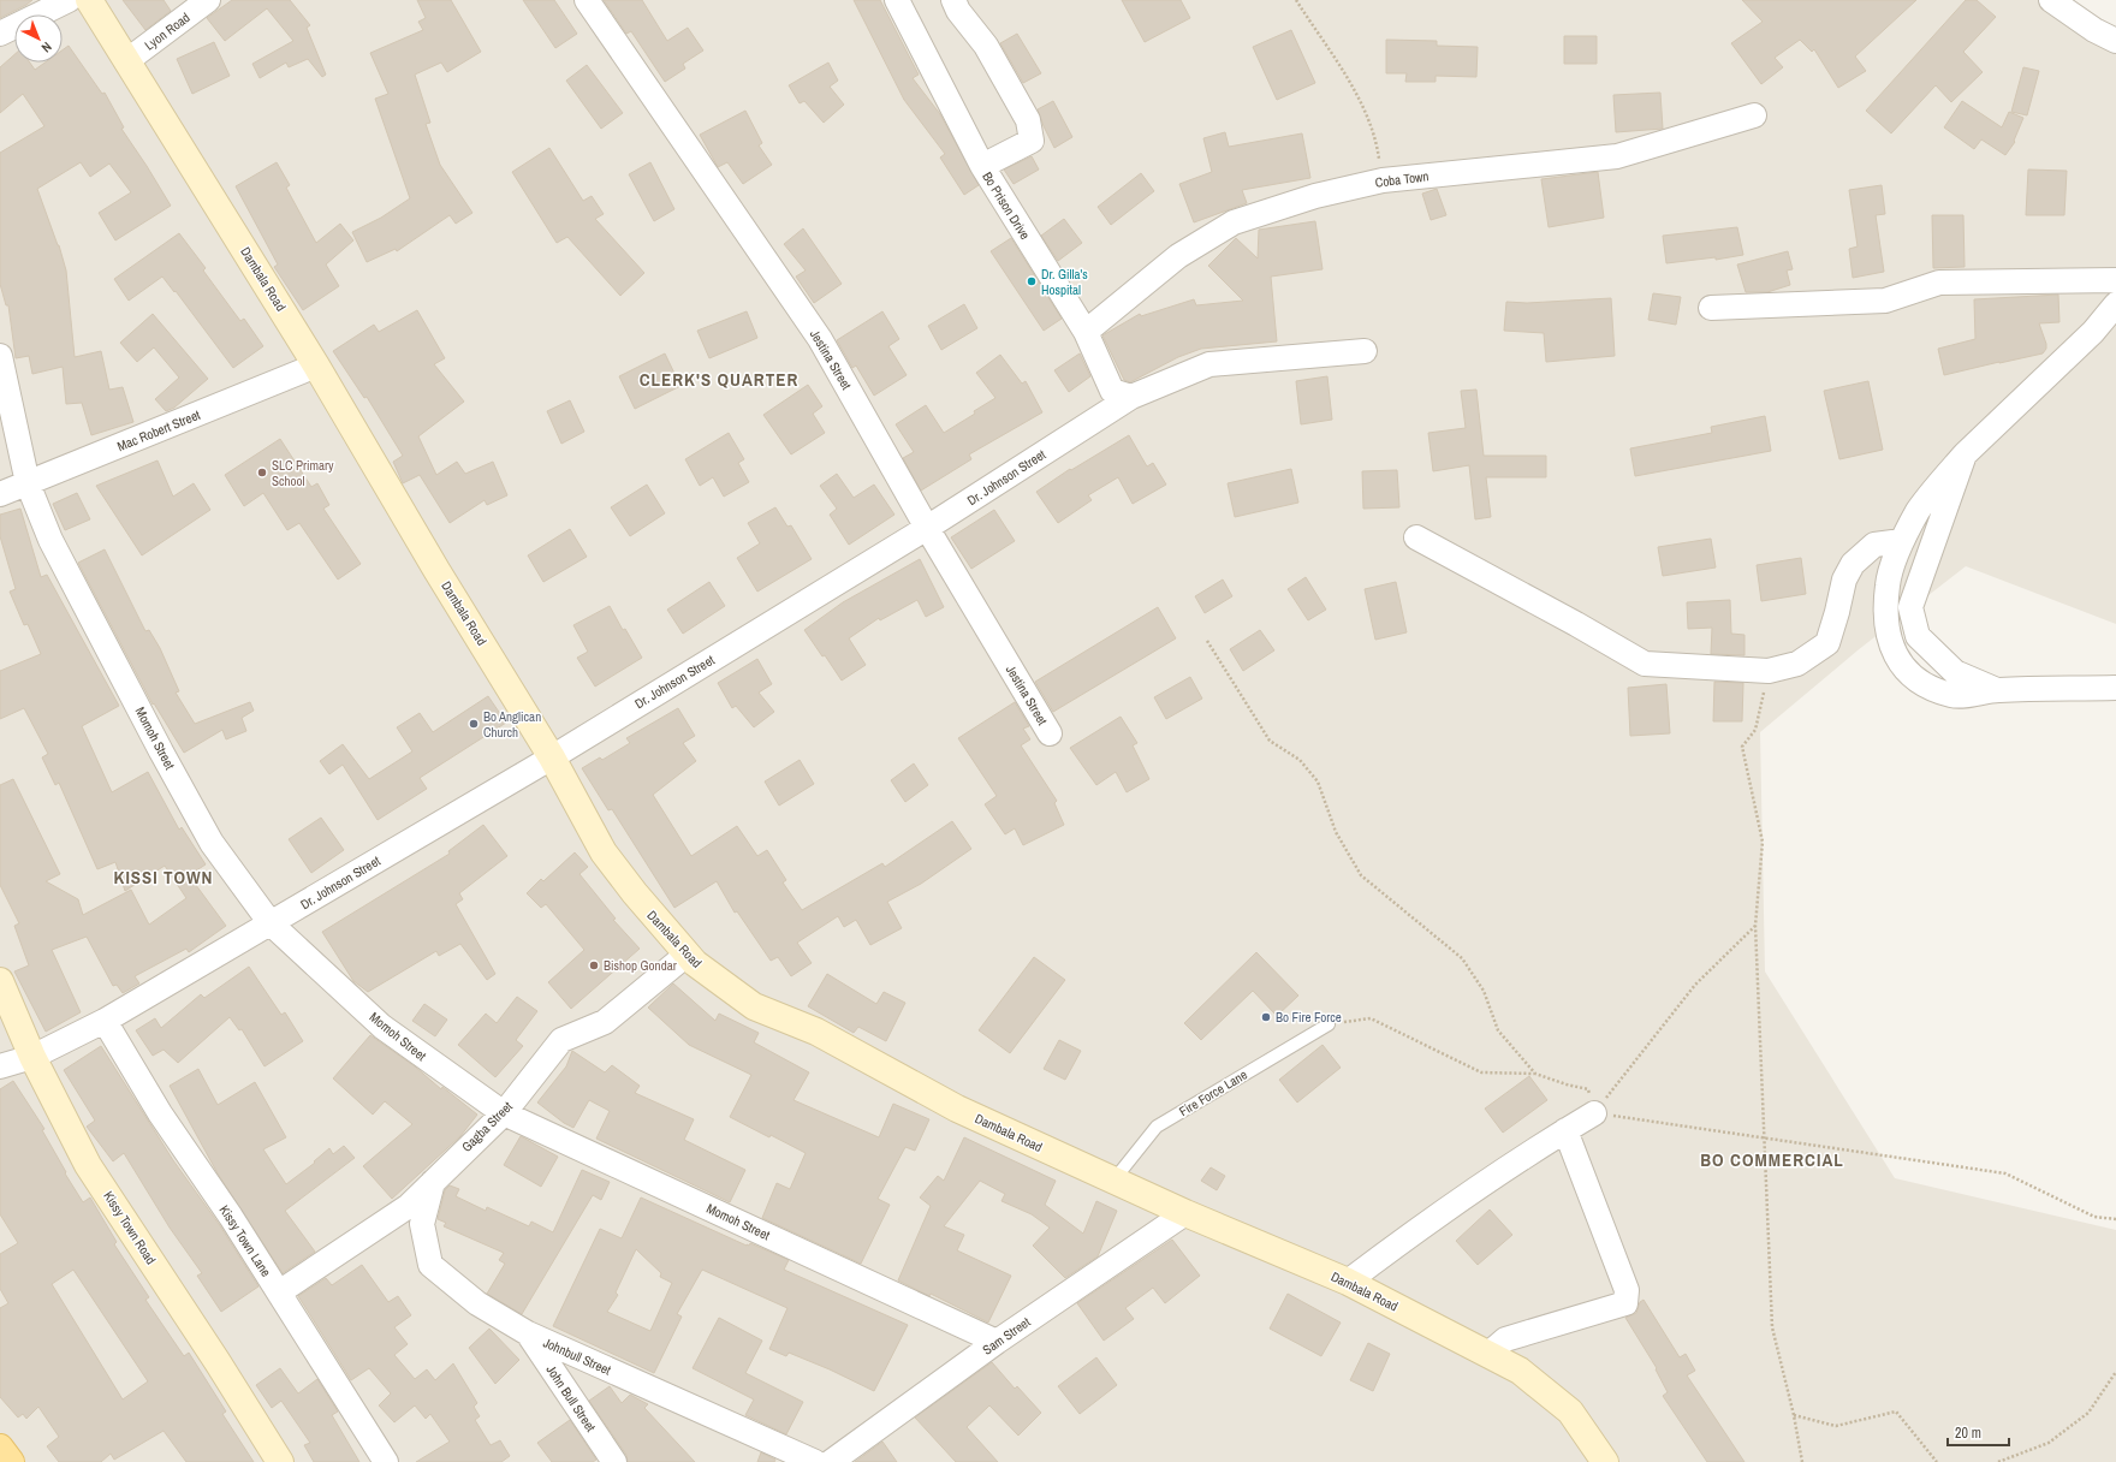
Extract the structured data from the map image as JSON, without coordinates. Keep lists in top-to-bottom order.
{
  "streets": {
    "street": [
      "Lyon Road",
      "Coba Town",
      "Bo Prison Drive",
      "Dambala Road",
      "Jestina Street",
      "Mac Robert Street",
      "Dr. Johnson Street",
      "Momoh Street",
      "Gagba Street",
      "Kissy Town Road",
      "Kissy Town Lane",
      "Sam Street",
      "Johnbull Street",
      "John Bull Street"
    ],
    "lane": ["Fire Force Lane"]
  },
  "crossings": [
    ["Lyon Road", "Dambala Road"],
    ["Coba Town", "Bo Prison Drive"],
    ["Bo Prison Drive", "Dr. Johnson Street"],
    ["Dambala Road", "Mac Robert Street"],
    ["Dambala Road", "Dr. Johnson Street"],
    ["Dambala Road", "Fire Force Lane"],
    ["Dambala Road", "Gagba Street"],
    ["Dambala Road", "Sam Street"],
    ["Jestina Street", "Dr. Johnson Street"],
    ["Mac Robert Street", "Momoh Street"],
    ["Dr. Johnson Street", "Momoh Street"],
    ["Dr. Johnson Street", "Kissy Town Road"],
    ["Dr. Johnson Street", "Kissy Town Lane"],
    ["Momoh Street", "Gagba Street"],
    ["Momoh Street", "Sam Street"],
    ["Gagba Street", "Kissy Town Lane"],
    ["Gagba Street", "Johnbull Street"],
    ["Johnbull Street", "John Bull Street"]
  ],
  "districts": ["CLERK'S QUARTER", "KISSI TOWN", "BO COMMERCIAL"],
  "places": [
    "Dr. Gilla's Hospital",
    "SLC Primary School",
    "Bo Anglican Church",
    "Bishop Gondar",
    "Bo Fire Force"
  ],
  "scale_bar": "20 m",
  "north": "bottom right"
}
